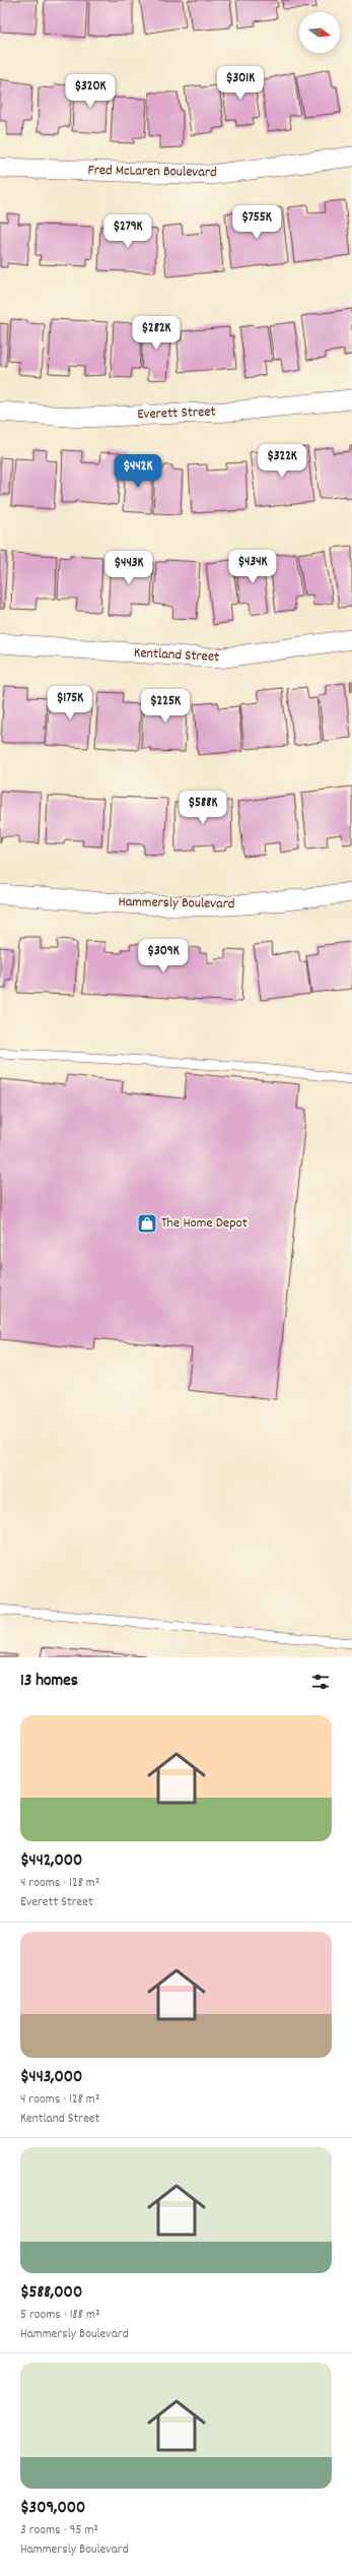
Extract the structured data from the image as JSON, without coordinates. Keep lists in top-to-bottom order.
{
  "streets": {
    "street": [
      "Fred McLaren Boulevard",
      "Everett Street",
      "Kentland Street",
      "Hammersly Boulevard"
    ]
  },
  "places": {
    "shop": ["The Home Depot"]
  },
  "north": "right",
  "page": {
    "price": [
      "$301K",
      "$320K",
      "$755K",
      "$279K",
      "$282K",
      "$322K",
      "$442K",
      "$434K",
      "$443K",
      "$175K",
      "$225K",
      "$588K",
      "$309K"
    ],
    "heading": "13 homes",
    "list": [
      {
        "name": "$442,000",
        "note": "4 rooms · 128 m² · Everett Street"
      },
      {
        "name": "$443,000",
        "note": "4 rooms · 128 m² · Kentland Street"
      },
      {
        "name": "$588,000",
        "note": "5 rooms · 188 m² · Hammersly Boulevard"
      },
      {
        "name": "$309,000",
        "note": "3 rooms · 95 m² · Hammersly Boulevard"
      }
    ]
  }
}
